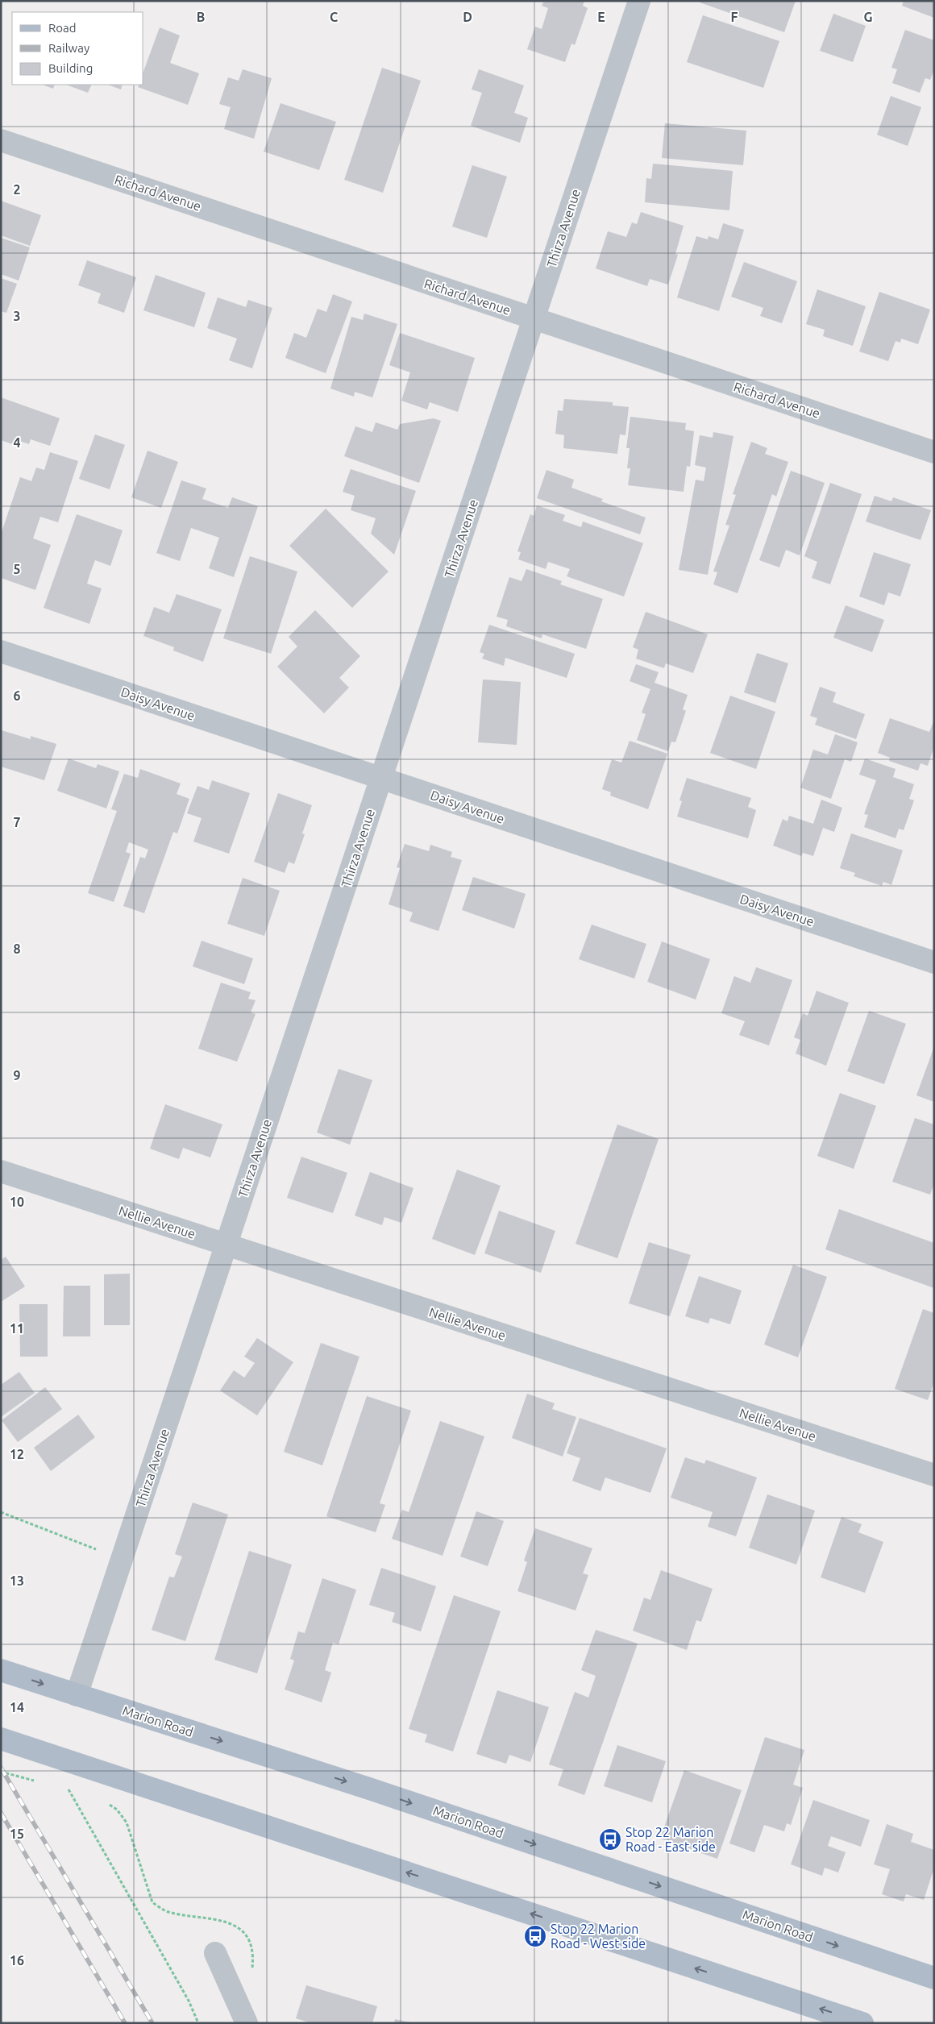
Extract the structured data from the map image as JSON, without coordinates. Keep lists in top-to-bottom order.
{
  "streets": {
    "main road": ["Marion Road"],
    "street": [
      "Richard Avenue",
      "Thirza Avenue",
      "Daisy Avenue",
      "Nellie Avenue"
    ]
  },
  "crossings": [
    ["Richard Avenue", "Thirza Avenue"],
    ["Thirza Avenue", "Daisy Avenue"],
    ["Thirza Avenue", "Nellie Avenue"],
    ["Thirza Avenue", "Marion Road"]
  ],
  "places": {
    "bus stop": ["Stop 22 Marion Road - East side", "Stop 22 Marion Road - West side"]
  },
  "legend": ["Road", "Railway", "Building"],
  "grid": {
    "columns": [
      "B",
      "C",
      "D",
      "E",
      "F",
      "G"
    ],
    "rows": [
      "2",
      "3",
      "4",
      "5",
      "6",
      "7",
      "8",
      "9",
      "10",
      "11",
      "12",
      "13",
      "14",
      "15",
      "16"
    ]
  }
}
